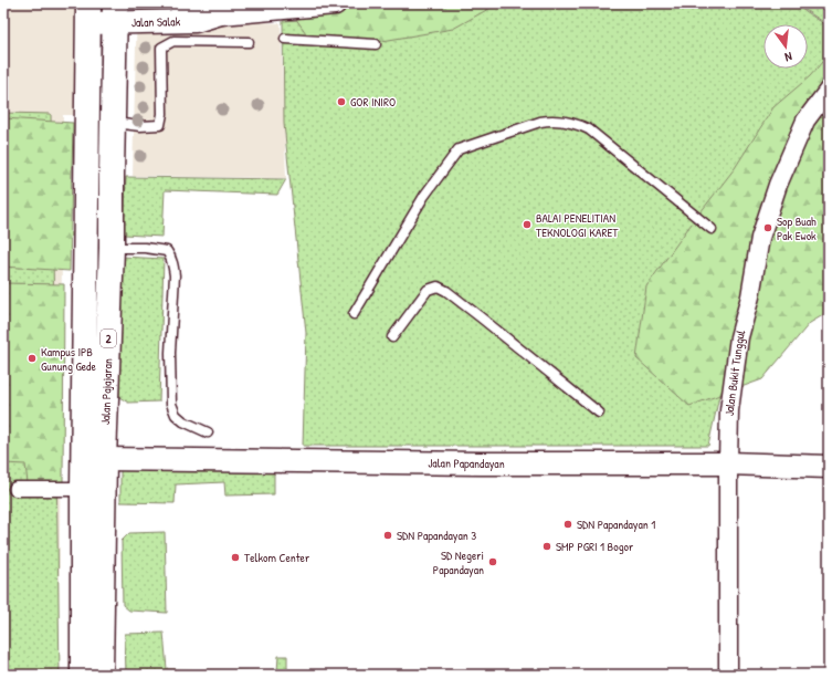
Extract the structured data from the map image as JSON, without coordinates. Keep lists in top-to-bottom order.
{
  "streets": {
    "highway": ["2", "Jalan Pajajaran"],
    "street": ["Jalan Salak", "Jalan Bukit Tunggul", "Jalan Papandayan"]
  },
  "crossings": [
    ["Jalan Salak", "Jalan Pajajaran"],
    ["Jalan Bukit Tunggul", "Jalan Papandayan"],
    ["Jalan Pajajaran", "Jalan Papandayan"]
  ],
  "places": [
    "GOR INIRO",
    "BALAI PENELITIAN TEKNOLOGI KARET",
    "Sop Buah Pak Ewok",
    "Kampus IPB Gunung Gede",
    "SDN Papandayan 1",
    "SDN Papandayan 3",
    "SMP PGRI 1 Bogor",
    "Telkom Center",
    "SD Negeri Papandayan"
  ],
  "north": "bottom"
}
